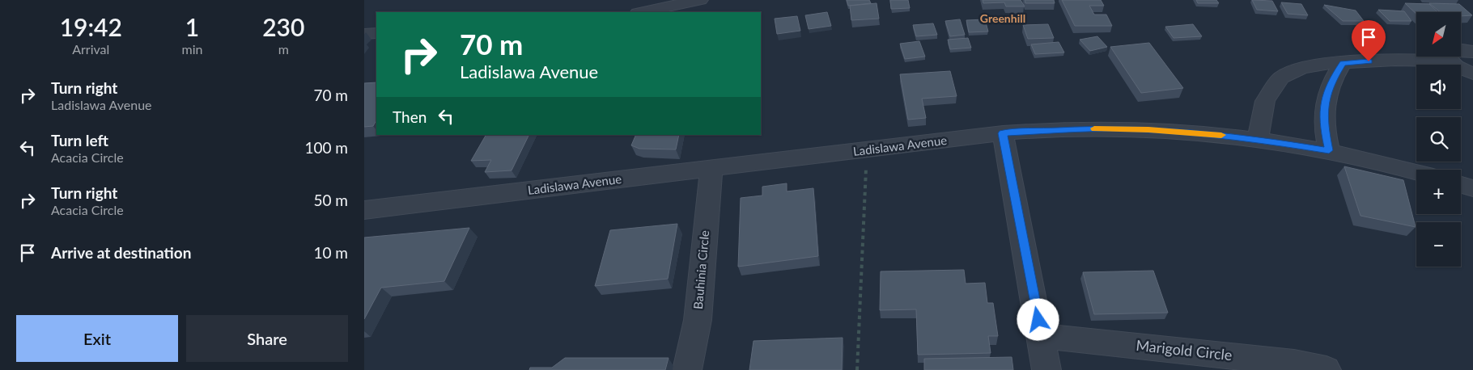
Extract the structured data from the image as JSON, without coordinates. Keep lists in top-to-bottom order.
{
  "streets": {
    "street": ["Ladislawa Avenue", "Bauhinia Circle", "Marigold Circle"]
  },
  "crossings": [
    ["Ladislawa Avenue", "Bauhinia Circle"]
  ],
  "districts": ["Greenhill"],
  "north": "bottom left",
  "page": {
    "eta": [
      "19:42",
      "Arrival",
      "1",
      "min",
      "230",
      "m"
    ],
    "map_buttons": ["+", "−"],
    "turn": ["70 m", "Ladislawa Avenue"],
    "list": [
      {
        "name": "Turn right",
        "note": "Ladislawa Avenue",
        "value": "70 m"
      },
      {
        "name": "Turn left",
        "note": "Acacia Circle",
        "value": "100 m"
      },
      {
        "name": "Turn right",
        "note": "Acacia Circle",
        "value": "50 m"
      },
      {
        "name": "Arrive at destination",
        "value": "10 m"
      }
    ],
    "then": "Then",
    "buttons": ["Exit", "Share"]
  }
}
